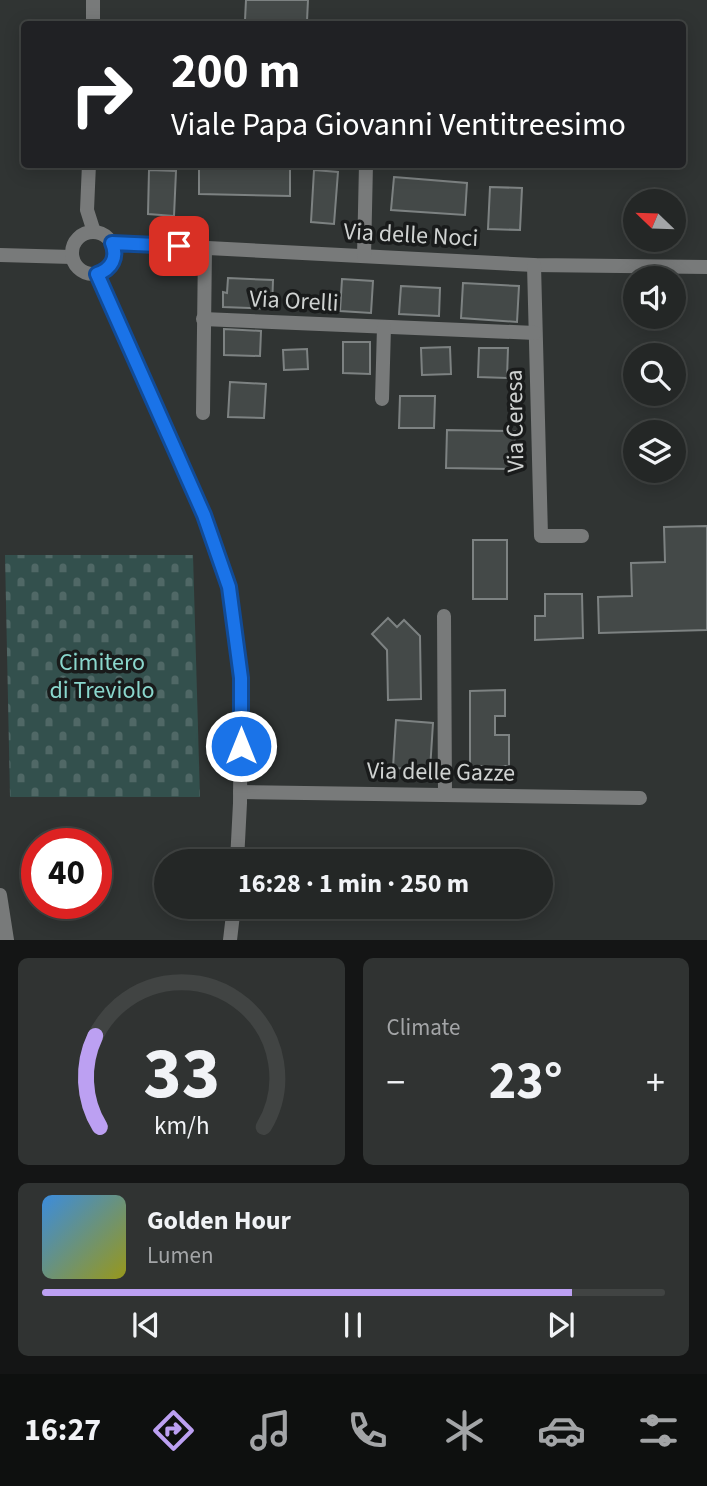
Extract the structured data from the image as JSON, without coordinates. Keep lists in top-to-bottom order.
{
  "streets": {
    "street": [
      "Via delle Noci",
      "Via Orelli",
      "Via Ceresa",
      "Via delle Gazze"
    ]
  },
  "crossings": [
    ["Via delle Noci", "Via Ceresa"],
    ["Via Orelli", "Via Ceresa"]
  ],
  "parks": ["Cimitero di Treviolo"],
  "north": "top left",
  "page": {
    "turn": ["200 m", "Viale Papa Giovanni Ventitreesimo"],
    "limit": "40",
    "trip": "16:28 · 1 min · 250 m",
    "tile": "Climate",
    "heat": ["−", "23°", "+"],
    "song": ["Golden Hour", "Lumen"],
    "tabs": "16:27",
    "gauge": ["33", "km/h"]
  }
}
